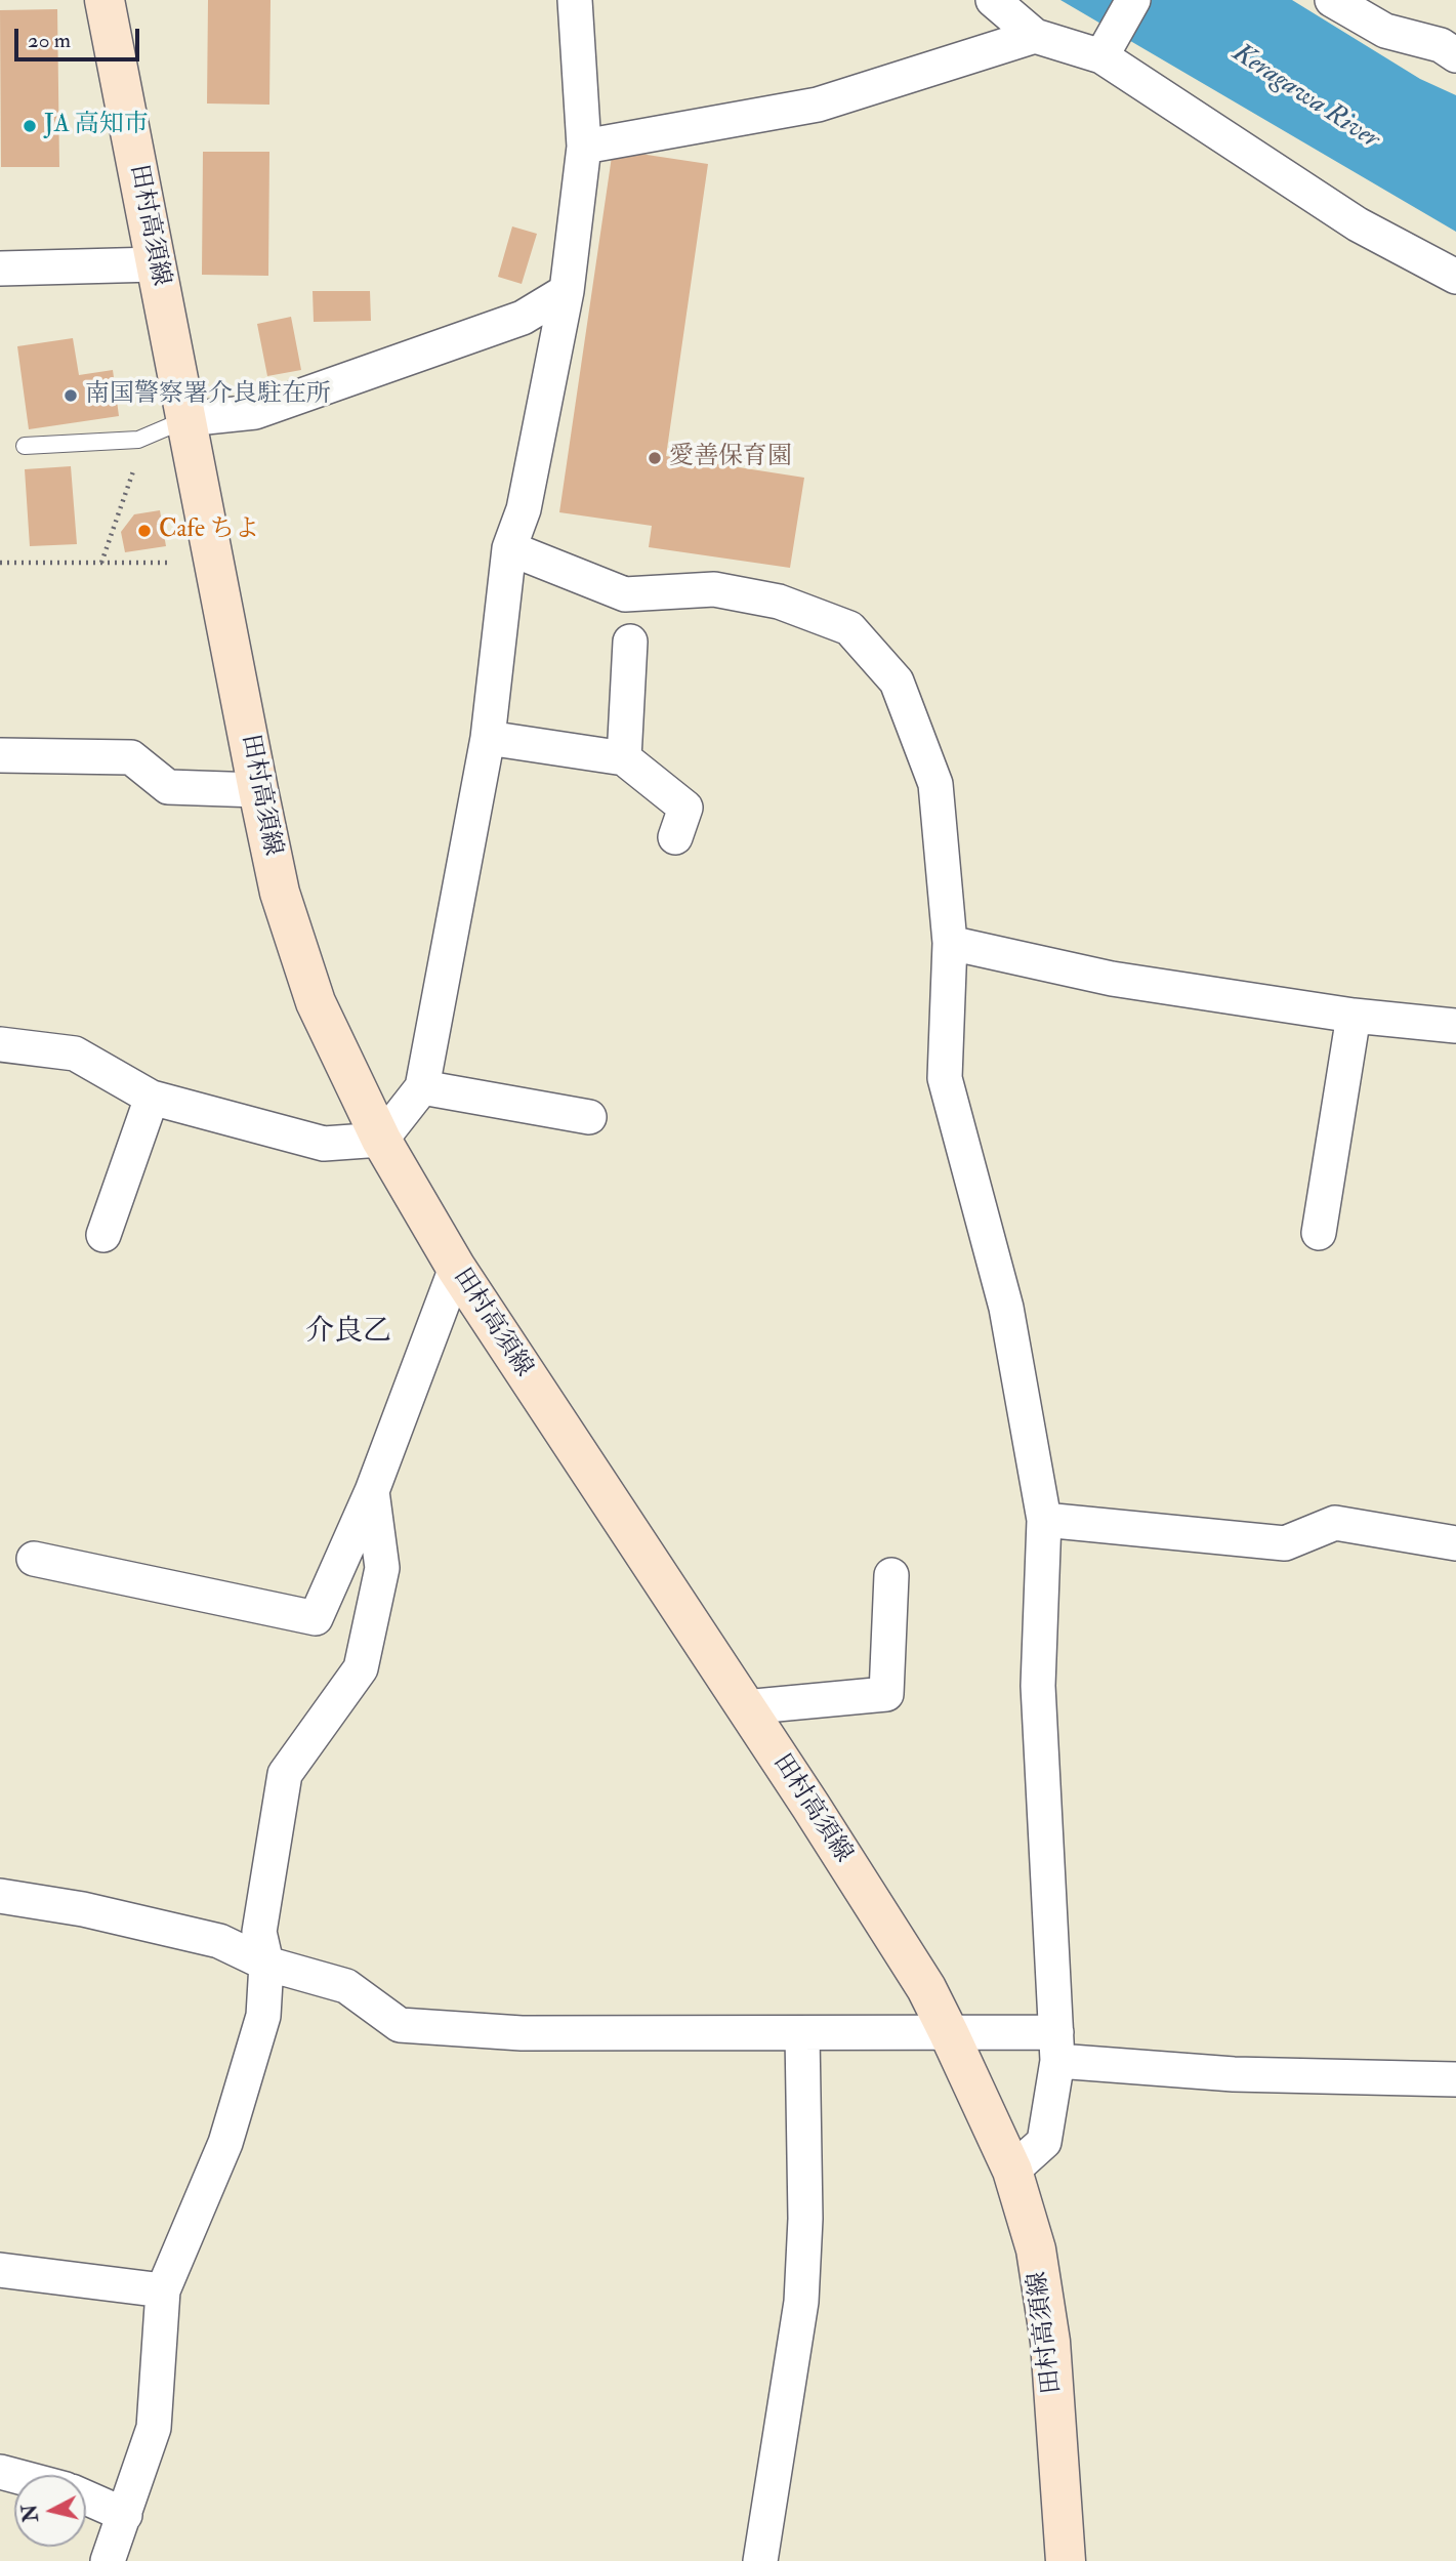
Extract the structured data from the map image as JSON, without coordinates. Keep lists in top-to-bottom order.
{
  "streets": {
    "main road": ["田村高須線"]
  },
  "districts": ["介良乙"],
  "water": ["Keragawa River"],
  "places": [
    "JA 高知市",
    "南国警察署介良駐在所",
    "愛善保育園",
    "Cafe ちよ"
  ],
  "scale_bar": "20 m",
  "north": "left"
}
